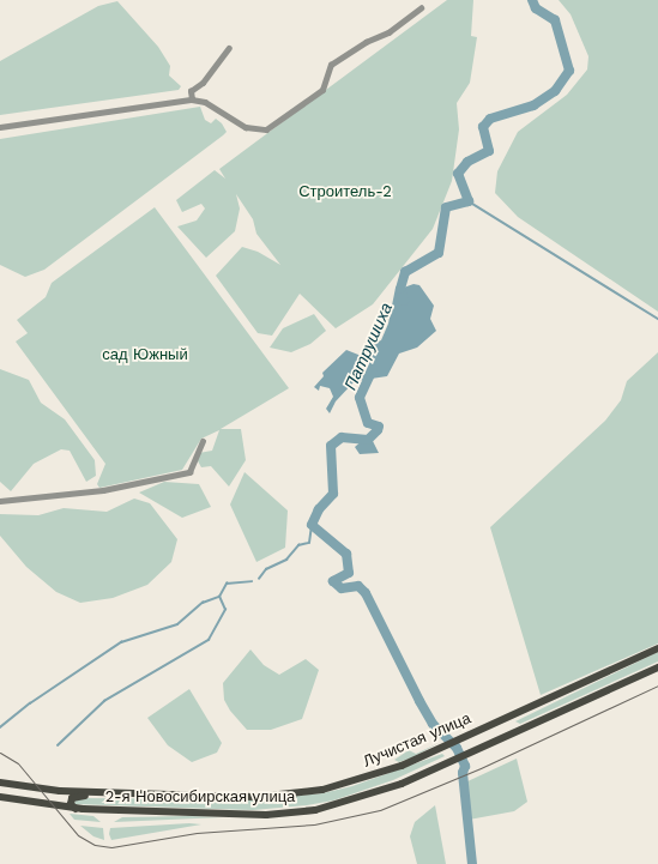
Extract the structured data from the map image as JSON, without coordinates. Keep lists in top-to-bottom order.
{
  "streets": {
    "main road": ["Лучистая улица", "2-я Новосибирская улица"]
  },
  "crossings": [
    ["Лучистая улица", "2-я Новосибирская улица"]
  ],
  "water": ["Патрушиха"],
  "parks": ["Строитель-2", "сад Южный"]
}
